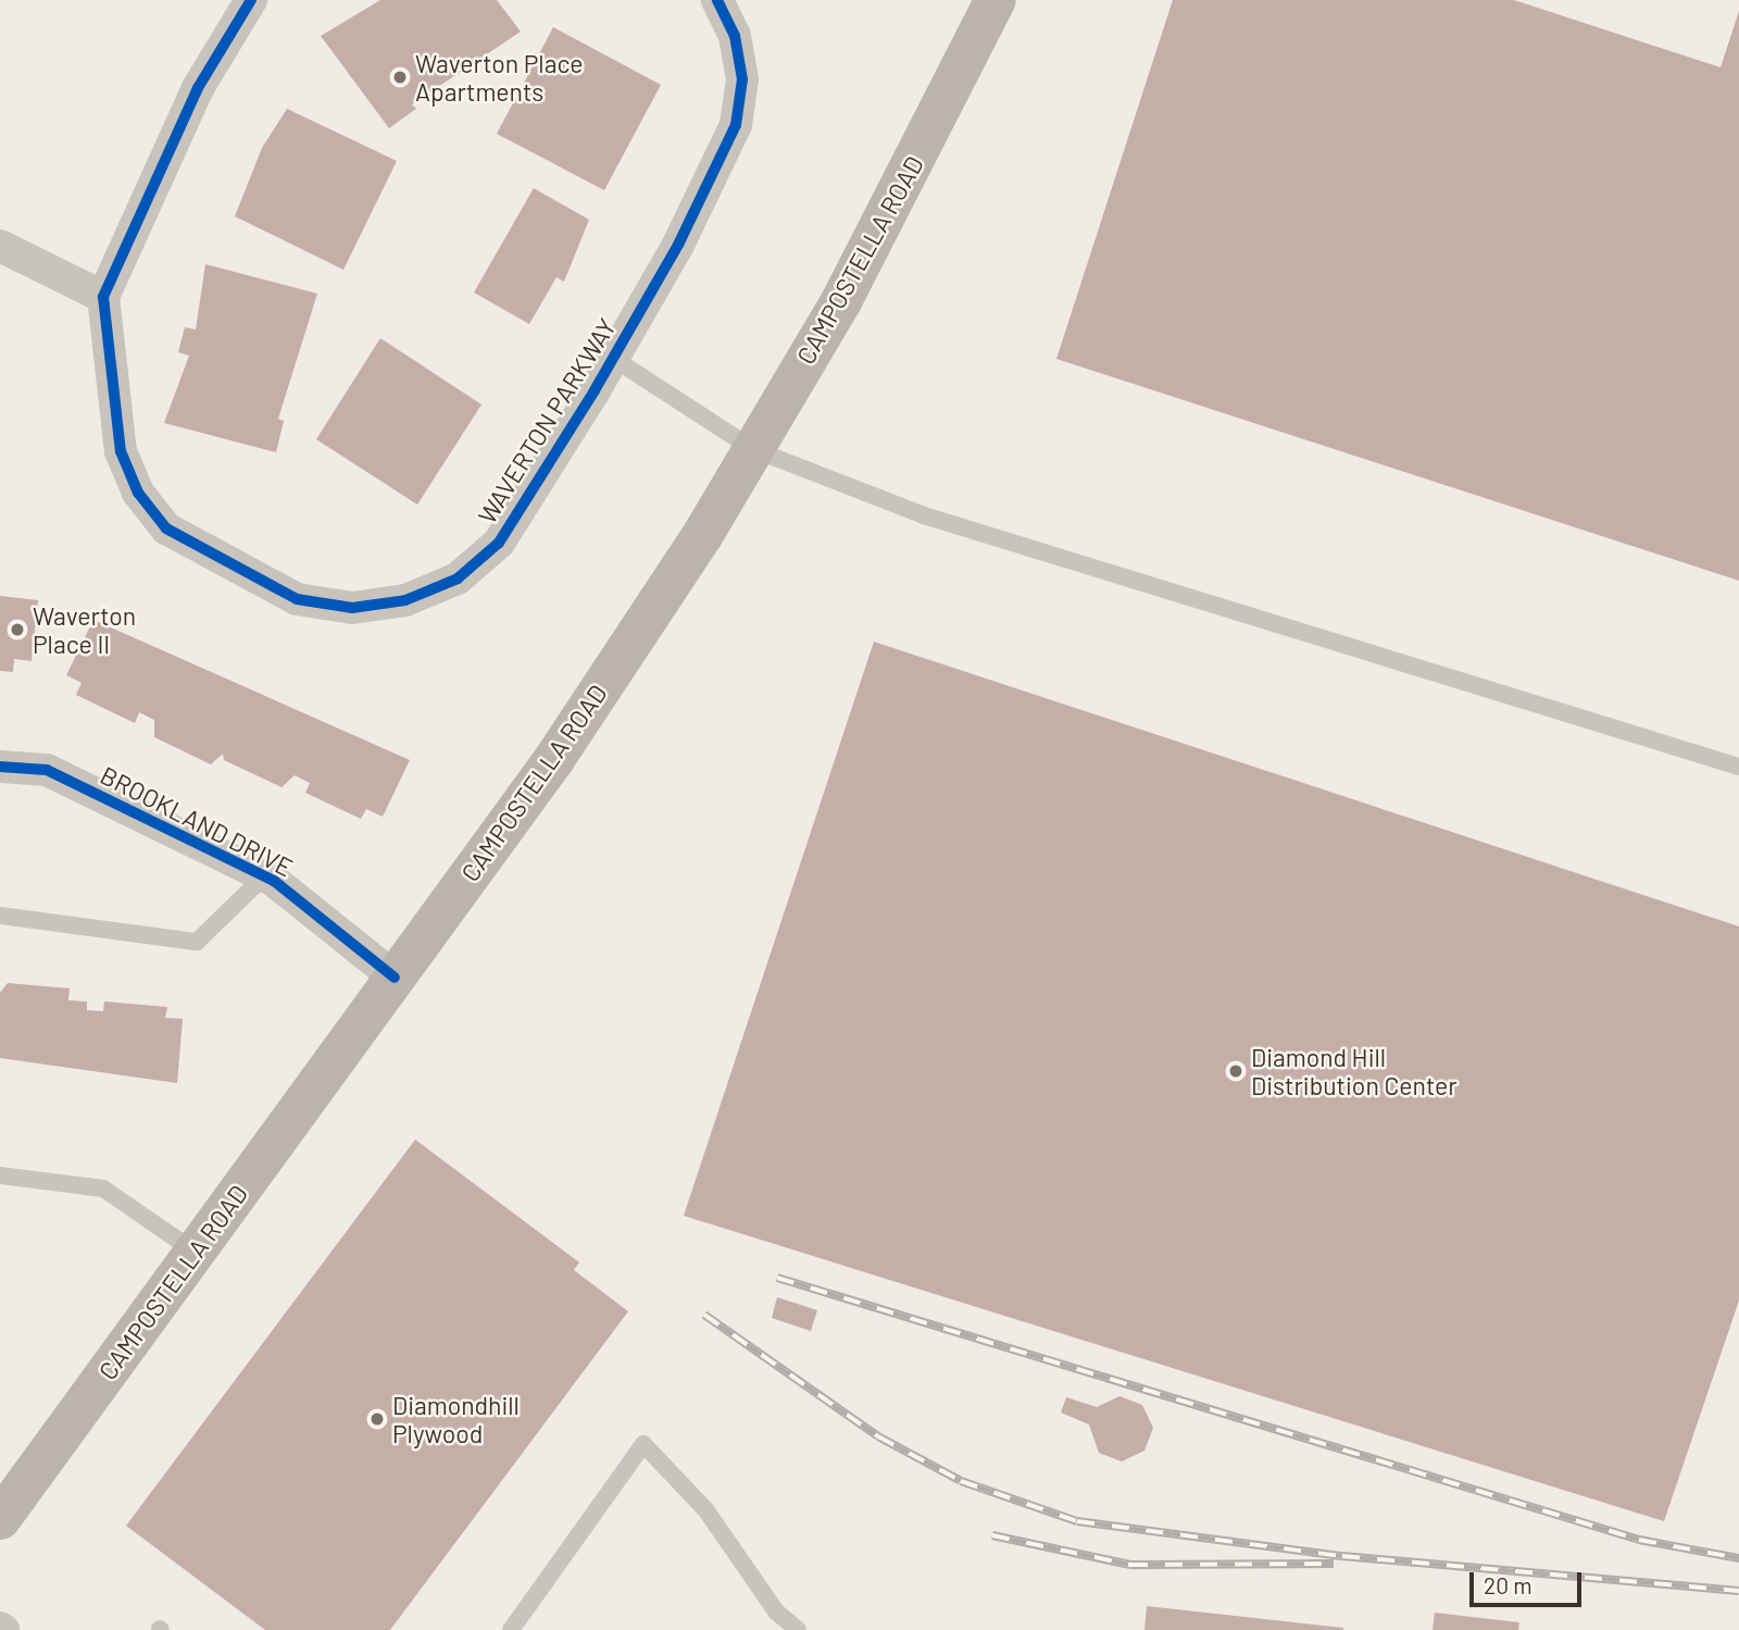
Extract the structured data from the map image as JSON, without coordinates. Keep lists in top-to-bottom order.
{
  "streets": {
    "main road": ["CAMPOSTELLA ROAD"],
    "street": ["WAVERTON PARKWAY", "BROOKLAND DRIVE"]
  },
  "crossings": [
    ["CAMPOSTELLA ROAD", "BROOKLAND DRIVE"]
  ],
  "places": [
    "Waverton Place Apartments",
    "Waverton Place II",
    "Diamond Hill Distribution Center",
    "Diamondhill Plywood"
  ],
  "scale_bar": "20 m"
}
